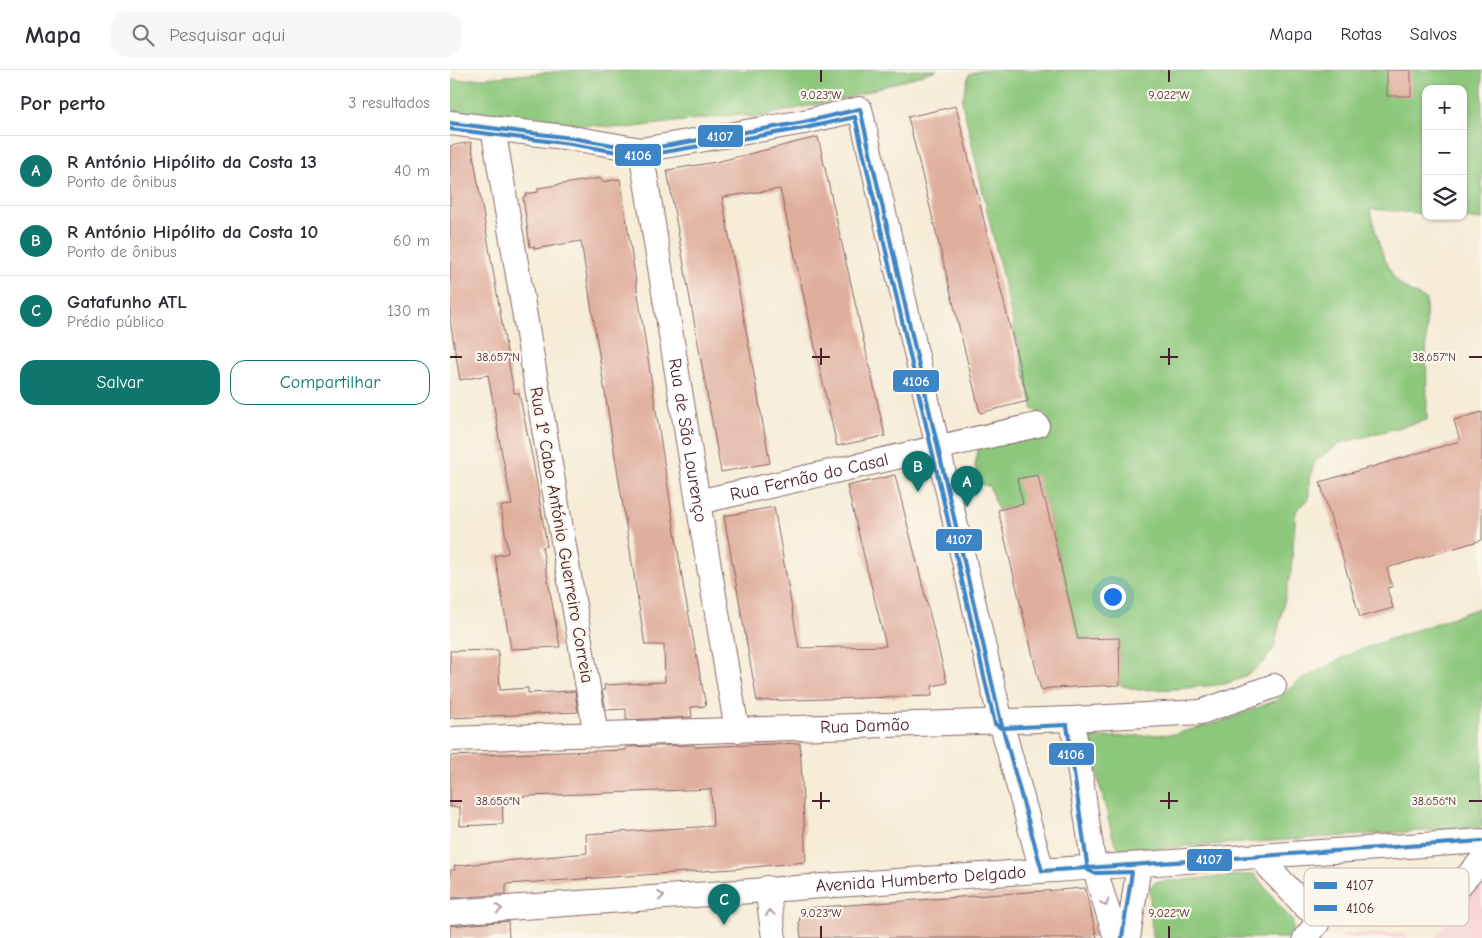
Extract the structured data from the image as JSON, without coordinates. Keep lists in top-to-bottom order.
{
  "streets": {
    "street": [
      "Rua de São Lourenço",
      "Rua Fernão do Casal",
      "Rua 1º Cabo António Guerreiro Correia",
      "Rua Damão",
      "Avenida Humberto Delgado"
    ]
  },
  "crossings": [
    ["Rua de São Lourenço", "Rua Fernão do Casal"],
    ["Rua de São Lourenço", "Rua Damão"],
    ["Rua 1º Cabo António Guerreiro Correia", "Rua Damão"]
  ],
  "lines": ["transit line 4107", "transit line 4106"],
  "legend": ["4107", "4106"],
  "page": {
    "header": "Mapa",
    "search": "Pesquisar aqui",
    "nav": ["Mapa", "Rotas", "Salvos"],
    "heading": ["Por perto", "3 resultados"],
    "map_buttons": ["+", "−"],
    "list": [
      {
        "mark": "A",
        "name": "R António Hipólito da Costa 13",
        "note": "Ponto de ônibus",
        "value": "40 m"
      },
      {
        "mark": "B",
        "name": "R António Hipólito da Costa 10",
        "note": "Ponto de ônibus",
        "value": "60 m"
      },
      {
        "mark": "C",
        "name": "Gatafunho ATL",
        "note": "Prédio público",
        "value": "130 m"
      }
    ],
    "buttons": ["Salvar", "Compartilhar"],
    "pins": ["B", "A", "C"]
  },
  "coordinates": [
    "9.023°W",
    "9.022°W",
    "38.657°N",
    "38.656°N"
  ]
}
